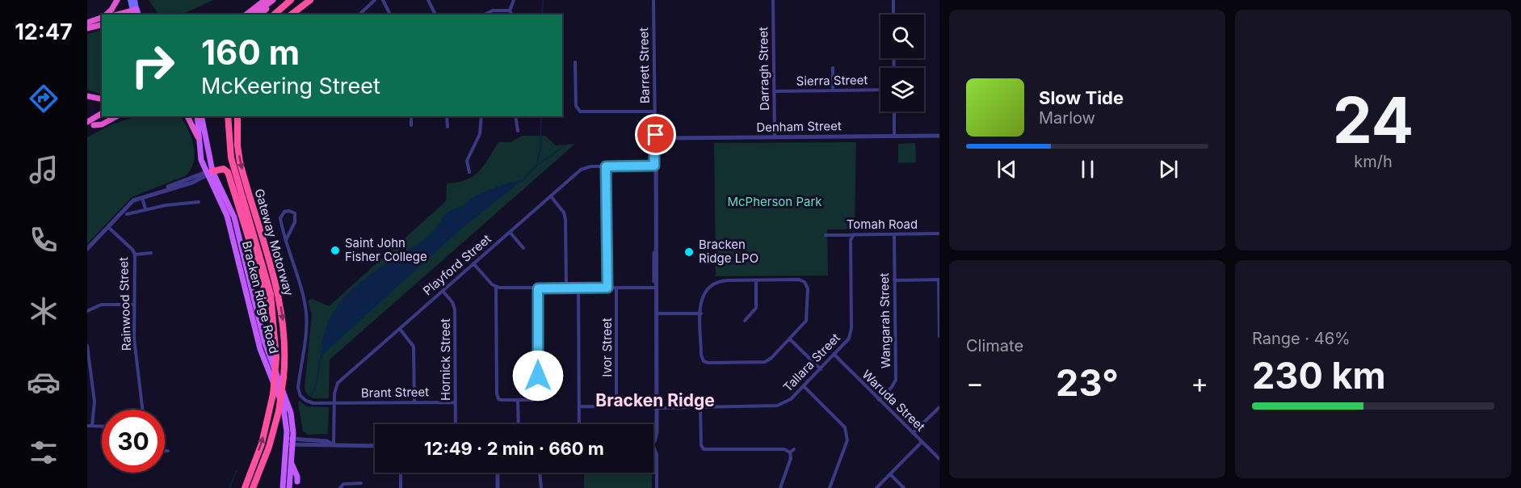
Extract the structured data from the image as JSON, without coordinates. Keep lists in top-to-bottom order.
{
  "streets": {
    "highway": ["Gateway Motorway"],
    "main road": ["Bracken Ridge Road"],
    "street": [
      "Barrett Street",
      "Darragh Street",
      "Sierra Street",
      "Denham Street",
      "Tomah Road",
      "Playford Street",
      "Rainwood Street",
      "Wangarah Street",
      "Ivor Street",
      "Hornick Street",
      "Tallara Street",
      "Brant Street",
      "Waruda Street"
    ]
  },
  "crossings": [
    ["Barrett Street", "Denham Street"],
    ["Barrett Street", "Playford Street"],
    ["Barrett Street", "Tallara Street"],
    ["Darragh Street", "Sierra Street"],
    ["Darragh Street", "Denham Street"],
    ["Tomah Road", "Wangarah Street"],
    ["Tomah Road", "Tallara Street"],
    ["Playford Street", "Hornick Street"],
    ["Playford Street", "Brant Street"],
    ["Wangarah Street", "Waruda Street"],
    ["Hornick Street", "Brant Street"],
    ["Tallara Street", "Waruda Street"]
  ],
  "districts": ["Bracken Ridge"],
  "parks": ["McPherson Park"],
  "places": ["Saint John Fisher College", "Bracken Ridge LPO"],
  "page": {
    "tabs": "12:47",
    "tile": [
      ["24", "km/h"],
      "Climate",
      ["Range · 46%", "230 km"]
    ],
    "turn": ["160 m", "McKeering Street"],
    "song": ["Slow Tide", "Marlow"],
    "heat": ["−", "23°", "+"],
    "limit": "30",
    "trip": "12:49 · 2 min · 660 m"
  }
}
